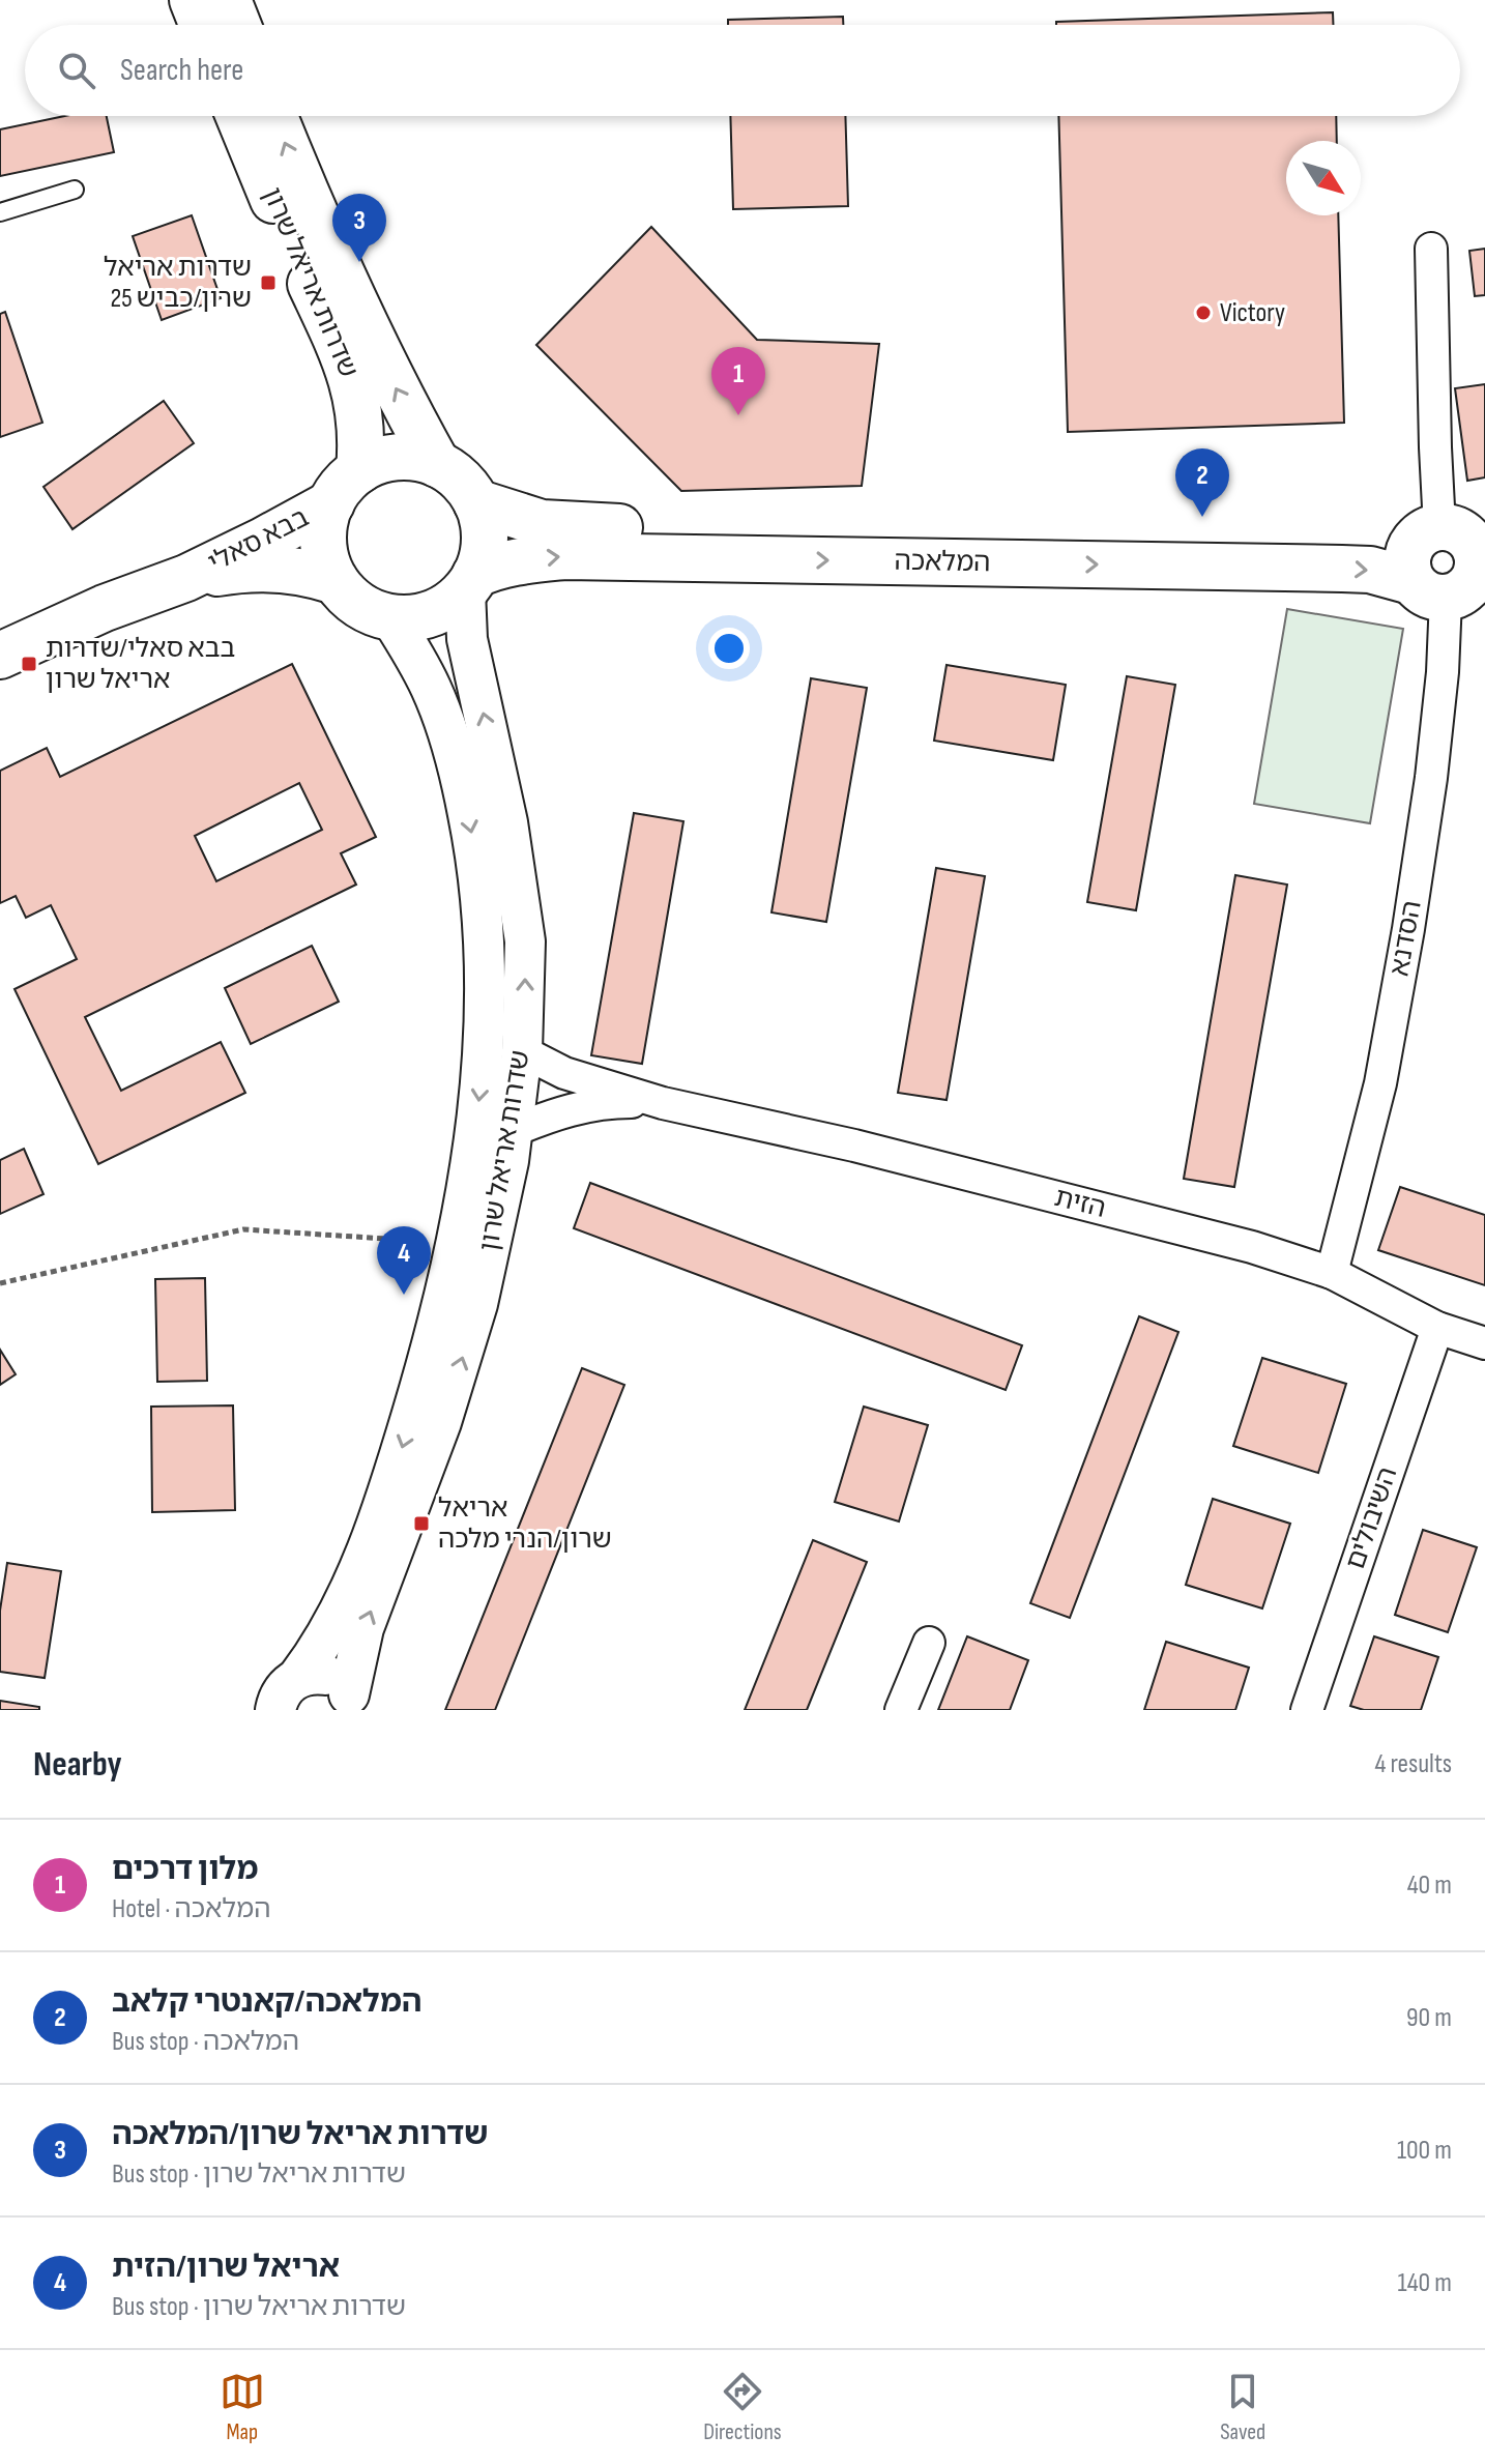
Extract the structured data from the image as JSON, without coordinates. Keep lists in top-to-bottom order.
{
  "streets": {
    "main road": ["שדרות אריאל שרון", "בבא סאלי", "המלאכה"],
    "street": ["הסדנא", "הזית", "השיבולים"]
  },
  "crossings": [
    ["שדרות אריאל שרון", "בבא סאלי"],
    ["שדרות אריאל שרון", "המלאכה"],
    ["שדרות אריאל שרון", "הזית"],
    ["בבא סאלי", "המלאכה"],
    ["המלאכה", "הסדנא"],
    ["הסדנא", "הזית"],
    ["הזית", "השיבולים"]
  ],
  "places": {
    "transit": ["שדרות אריאל שרון/כביש 25", "בבא סאלי/שדרות אריאל שרון", "אריאל שרון/הנרי מלכה"],
    "other": ["Victory"]
  },
  "north": "bottom right",
  "page": {
    "search": "Search here",
    "pins": [
      "3",
      "1",
      "2",
      "4"
    ],
    "heading": ["Nearby", "4 results"],
    "list": [
      {
        "mark": "1",
        "name": "מלון דרכים",
        "note": "Hotel · המלאכה",
        "value": "40 m"
      },
      {
        "mark": "2",
        "name": "המלאכה/קאנטרי קלאב",
        "note": "Bus stop · המלאכה",
        "value": "90 m"
      },
      {
        "mark": "3",
        "name": "שדרות אריאל שרון/המלאכה",
        "note": "Bus stop · שדרות אריאל שרון",
        "value": "100 m"
      },
      {
        "mark": "4",
        "name": "אריאל שרון/הזית",
        "note": "Bus stop · שדרות אריאל שרון",
        "value": "140 m"
      }
    ],
    "nav": ["Map", "Directions", "Saved"]
  }
}
